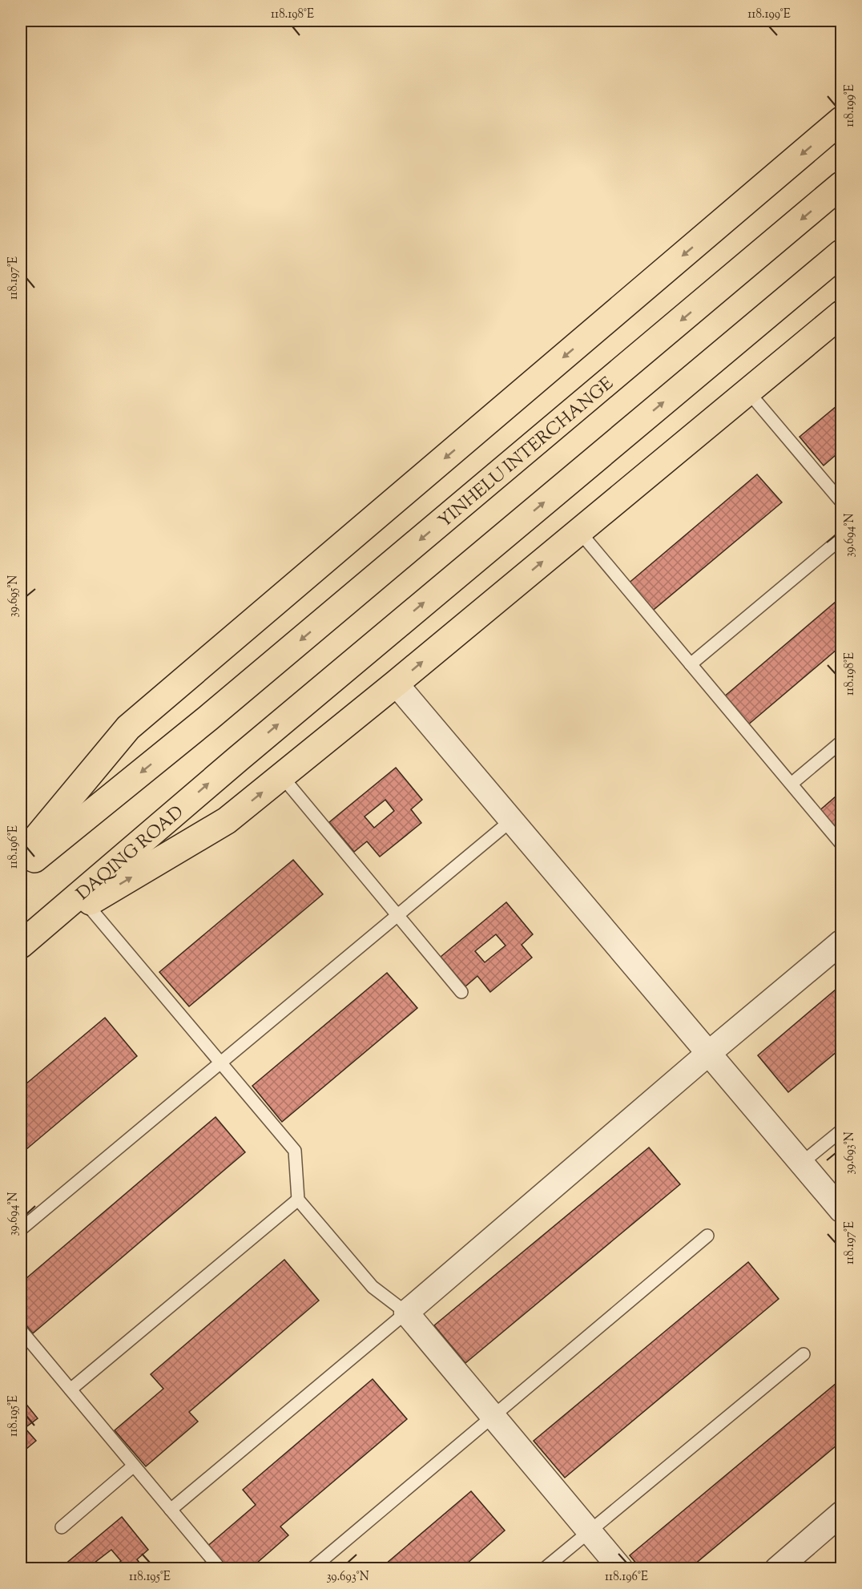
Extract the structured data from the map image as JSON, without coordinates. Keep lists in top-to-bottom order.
{
  "streets": {
    "main road": ["YINHELU INTERCHANGE", "DAQING ROAD"]
  },
  "coordinates": [
    "118.198°E",
    "118.199°E",
    "118.197°E",
    "39.694°N",
    "39.695°N",
    "118.196°E",
    "39.693°N",
    "118.195°E"
  ]
}
